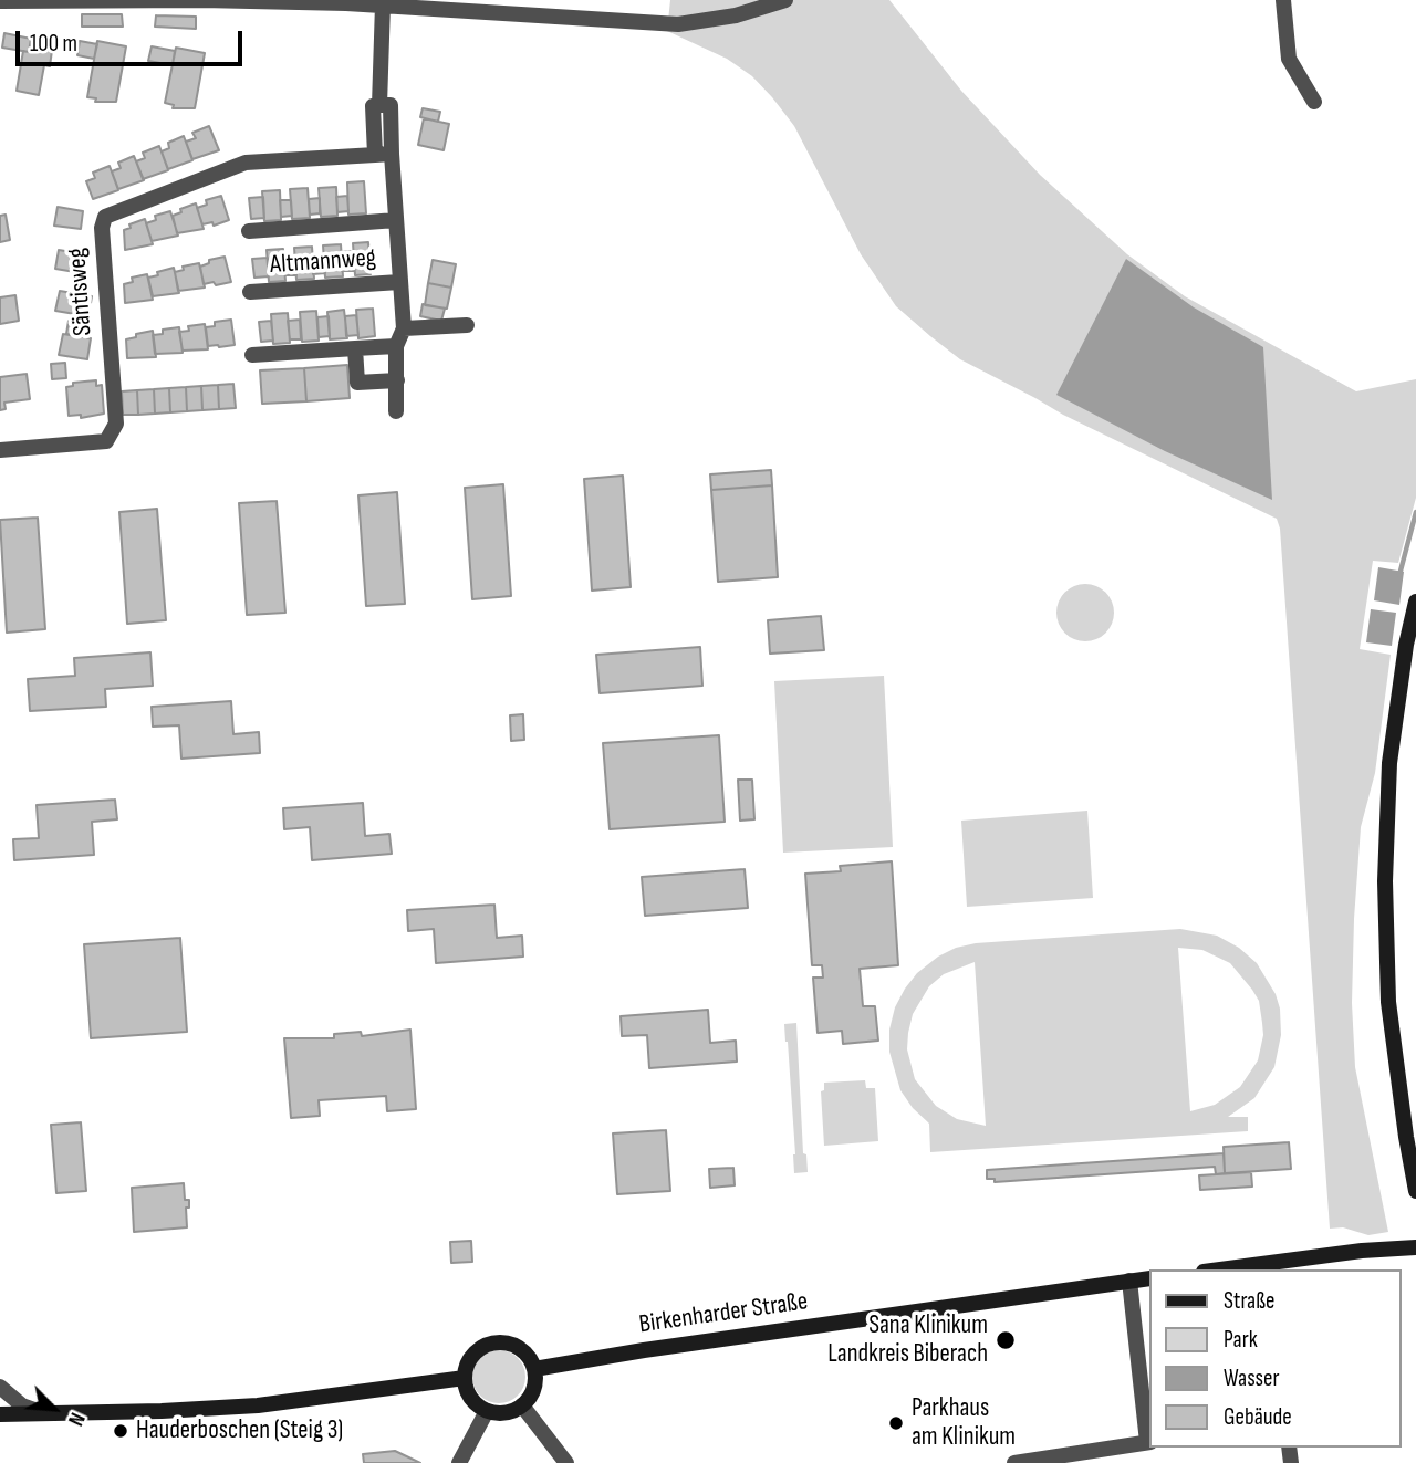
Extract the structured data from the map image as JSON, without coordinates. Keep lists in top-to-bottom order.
{
  "streets": {
    "main road": ["Birkenharder Straße"],
    "street": ["Altmannweg", "Säntisweg"]
  },
  "crossings": [
    ["Altmannweg", "Säntisweg"]
  ],
  "places": ["Sana Klinikum Landkreis Biberach", "Parkhaus am Klinikum", "Hauderboschen (Steig 3)"],
  "legend": [
    "Straße",
    "Park",
    "Wasser",
    "Gebäude"
  ],
  "scale_bar": "100 m",
  "north": "bottom right"
}
